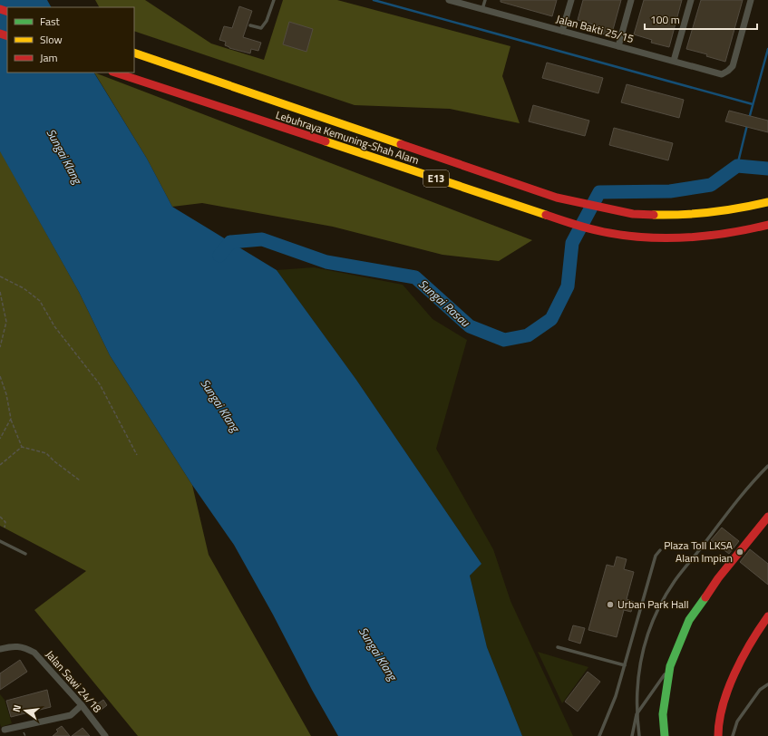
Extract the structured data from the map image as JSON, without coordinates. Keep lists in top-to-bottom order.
{
  "streets": {
    "highway": ["Lebuhraya Kemuning-Shah Alam", "E13"],
    "street": ["Jalan Bakti 25/15", "Jalan Sawi 24/18"]
  },
  "water": ["Sungai Klang", "Sungai Rasau"],
  "places": ["Plaza Toll LKSA Alam Impian", "Urban Park Hall"],
  "legend": ["Fast", "Slow", "Jam"],
  "scale_bar": "100 m",
  "north": "left"
}
